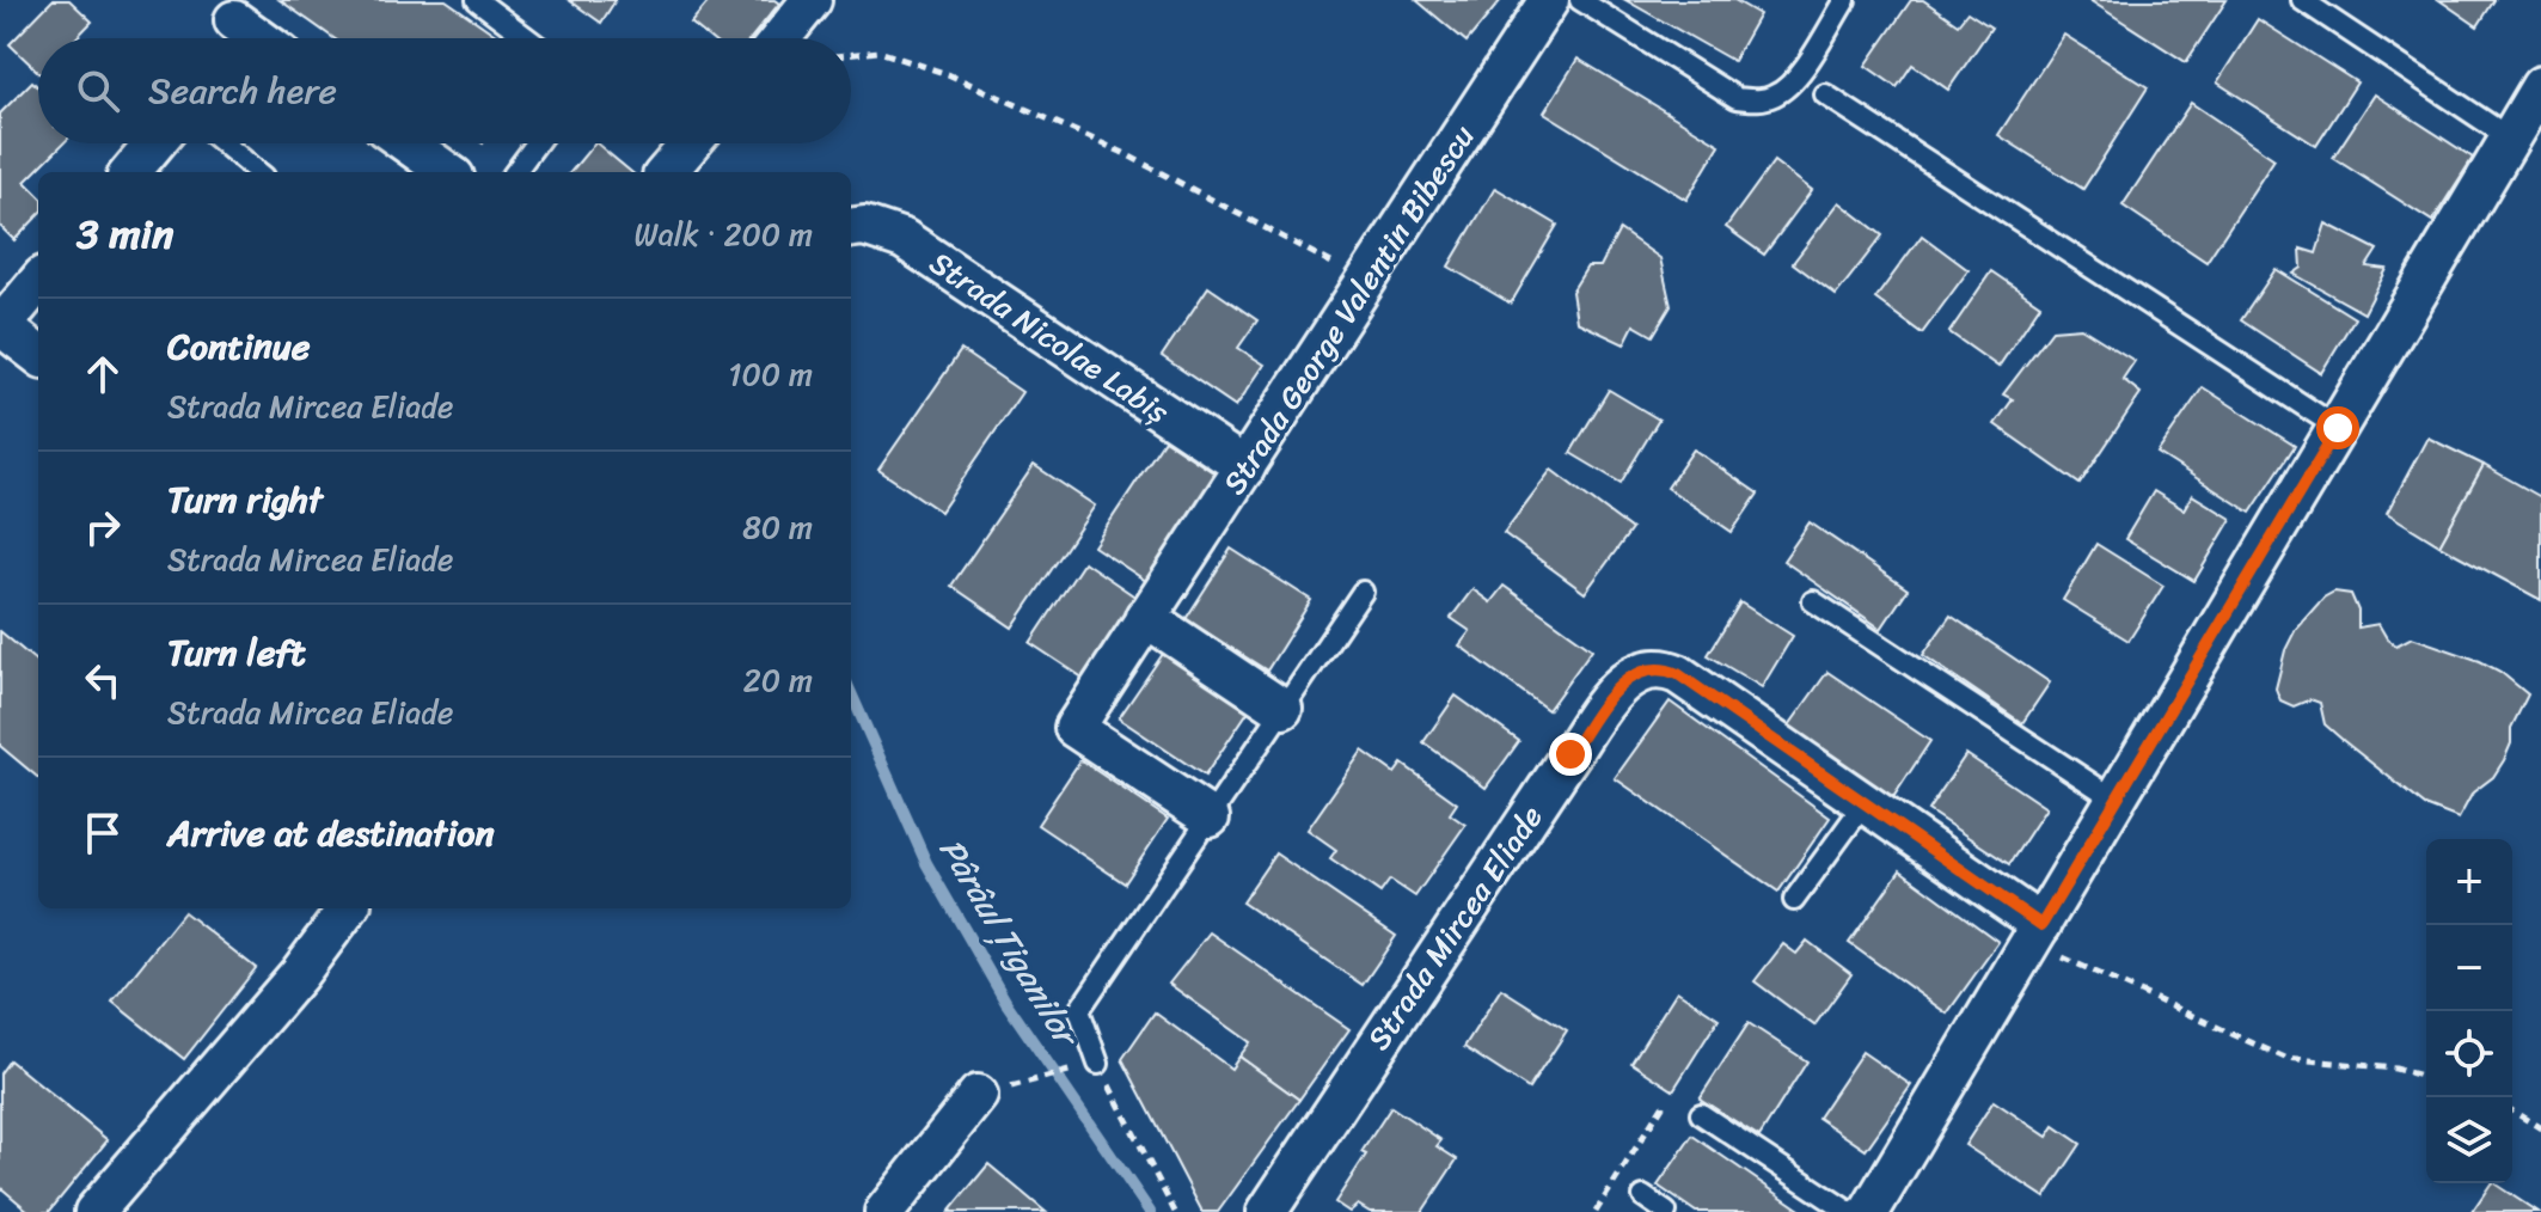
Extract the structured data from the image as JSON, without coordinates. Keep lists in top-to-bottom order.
{
  "streets": {
    "street": ["Strada George Valentin Bibescu", "Strada Nicolae Labiș", "Strada Mircea Eliade"]
  },
  "crossings": [
    ["Strada George Valentin Bibescu", "Strada Nicolae Labiș"]
  ],
  "water": ["Pârâul Țiganilor"],
  "page": {
    "search": "Search here",
    "heading": ["3 min", "Walk · 200 m"],
    "list": [
      ["Continue", "Strada Mircea Eliade", "100 m"],
      ["Turn right", "Strada Mircea Eliade", "80 m"],
      ["Turn left", "Strada Mircea Eliade", "20 m"],
      "Arrive at destination"
    ],
    "map_buttons": ["+", "−"]
  }
}
